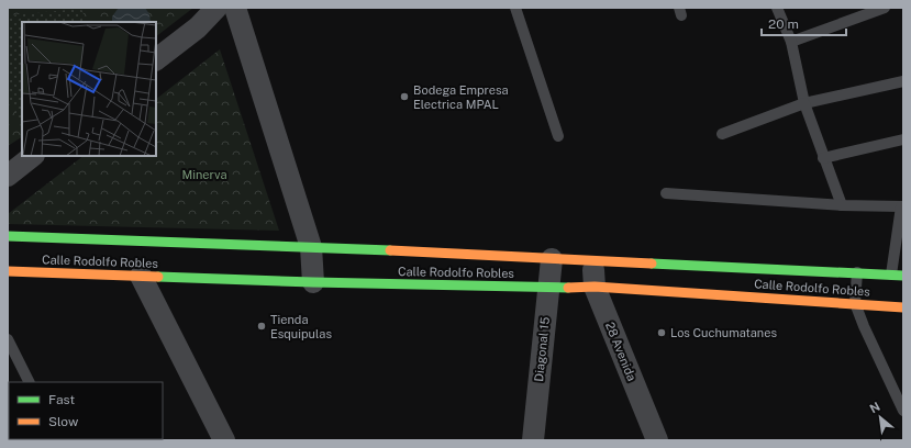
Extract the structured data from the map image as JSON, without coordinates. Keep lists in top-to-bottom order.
{
  "streets": {
    "main road": ["Calle Rodolfo Robles"],
    "street": ["Diagonal 15", "28 Avenida"]
  },
  "crossings": [
    ["Calle Rodolfo Robles", "Diagonal 15"],
    ["Calle Rodolfo Robles", "28 Avenida"]
  ],
  "parks": ["Minerva"],
  "places": ["Bodega Empresa Electrica MPAL", "Tienda Esquipulas", "Los Cuchumatanes"],
  "legend": ["Fast", "Slow"],
  "scale_bar": "20 m",
  "north": "top left"
}
